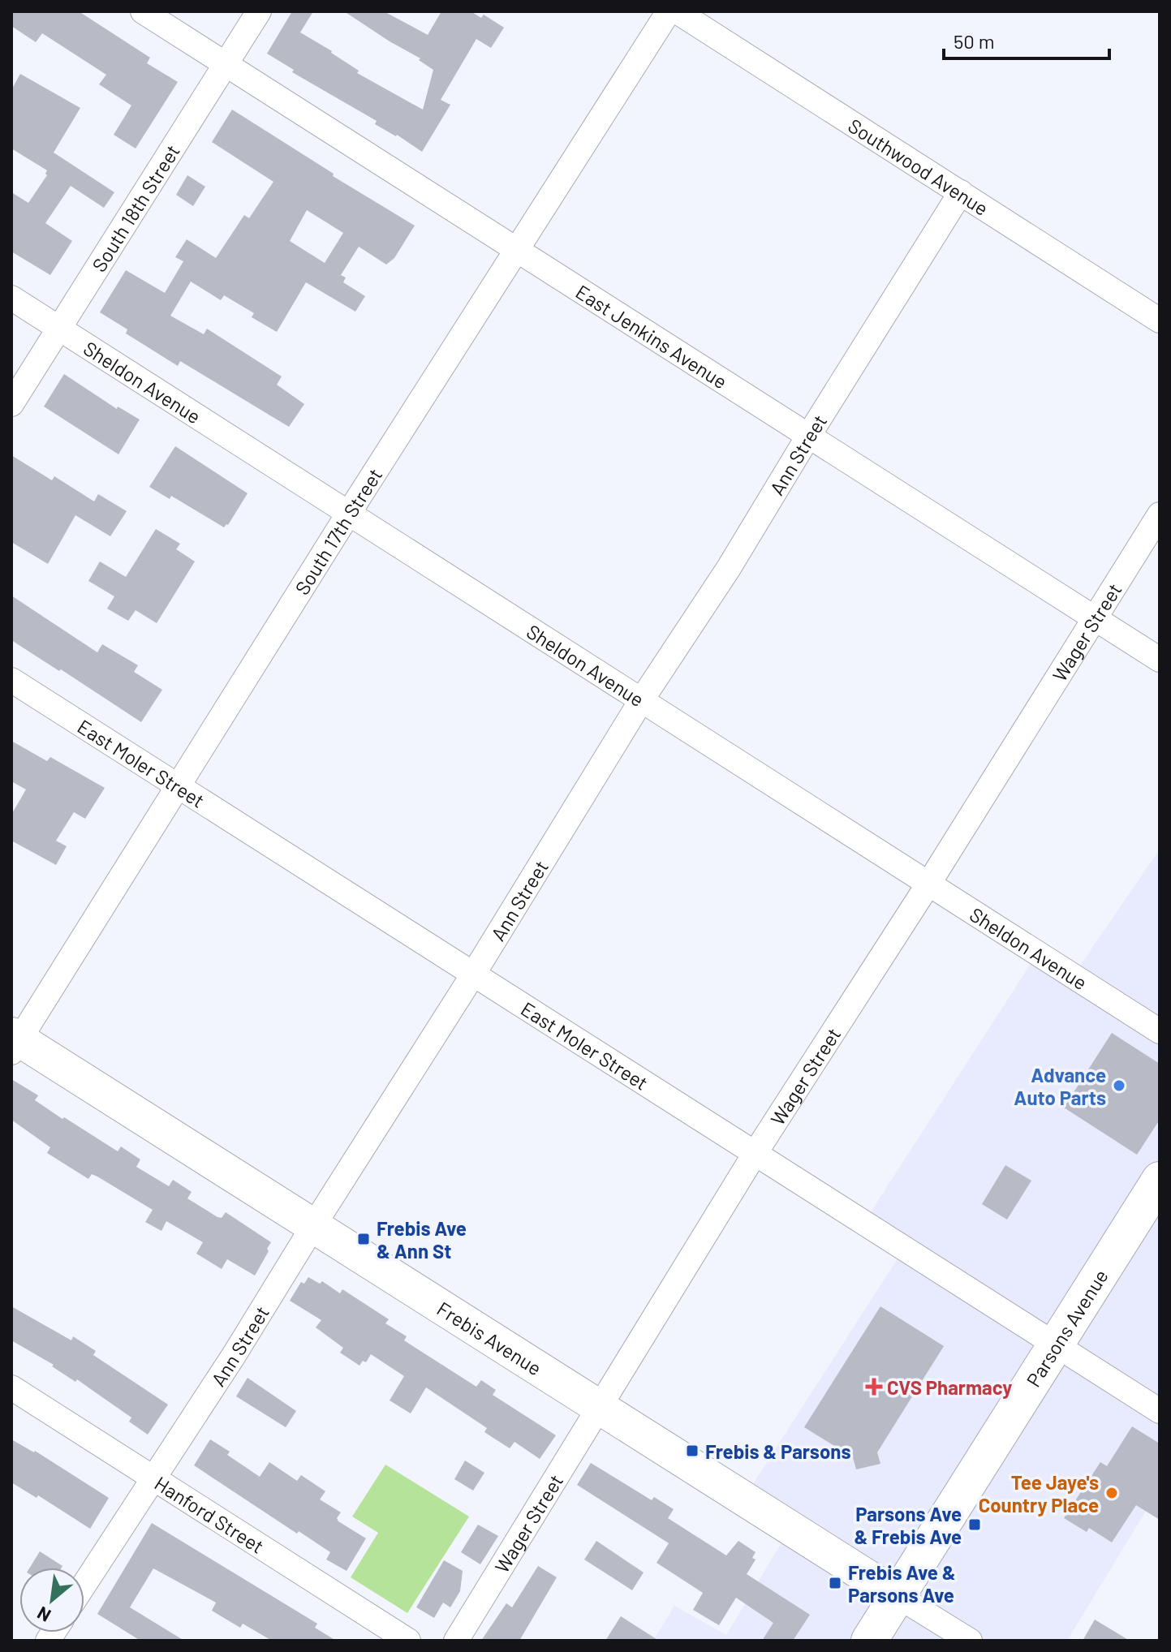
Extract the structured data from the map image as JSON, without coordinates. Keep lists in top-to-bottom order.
{
  "streets": {
    "main road": ["Parsons Avenue", "Frebis Avenue"],
    "street": [
      "Southwood Avenue",
      "South 18th Street",
      "East Jenkins Avenue",
      "Sheldon Avenue",
      "Ann Street",
      "South 17th Street",
      "Wager Street",
      "East Moler Street",
      "Hanford Street"
    ]
  },
  "crossings": [
    ["Southwood Avenue", "Ann Street"],
    ["South 18th Street", "East Jenkins Avenue"],
    ["South 18th Street", "Sheldon Avenue"],
    ["East Jenkins Avenue", "Ann Street"],
    ["East Jenkins Avenue", "South 17th Street"],
    ["East Jenkins Avenue", "Wager Street"],
    ["Sheldon Avenue", "Ann Street"],
    ["Sheldon Avenue", "South 17th Street"],
    ["Sheldon Avenue", "Wager Street"],
    ["Ann Street", "East Moler Street"],
    ["Ann Street", "Frebis Avenue"],
    ["Ann Street", "Hanford Street"],
    ["South 17th Street", "East Moler Street"],
    ["South 17th Street", "Frebis Avenue"],
    ["Wager Street", "East Moler Street"],
    ["Wager Street", "Frebis Avenue"],
    ["East Moler Street", "Parsons Avenue"],
    ["Parsons Avenue", "Frebis Avenue"]
  ],
  "places": {
    "other": ["Advance Auto Parts", "Tee Jaye's Country Place"],
    "transit": [
      "Frebis Ave & Ann St",
      "Frebis & Parsons",
      "Parsons Ave & Frebis Ave",
      "Frebis Ave & Parsons Ave"
    ],
    "health": ["CVS Pharmacy"]
  },
  "scale_bar": "50 m",
  "north": "bottom left"
}
